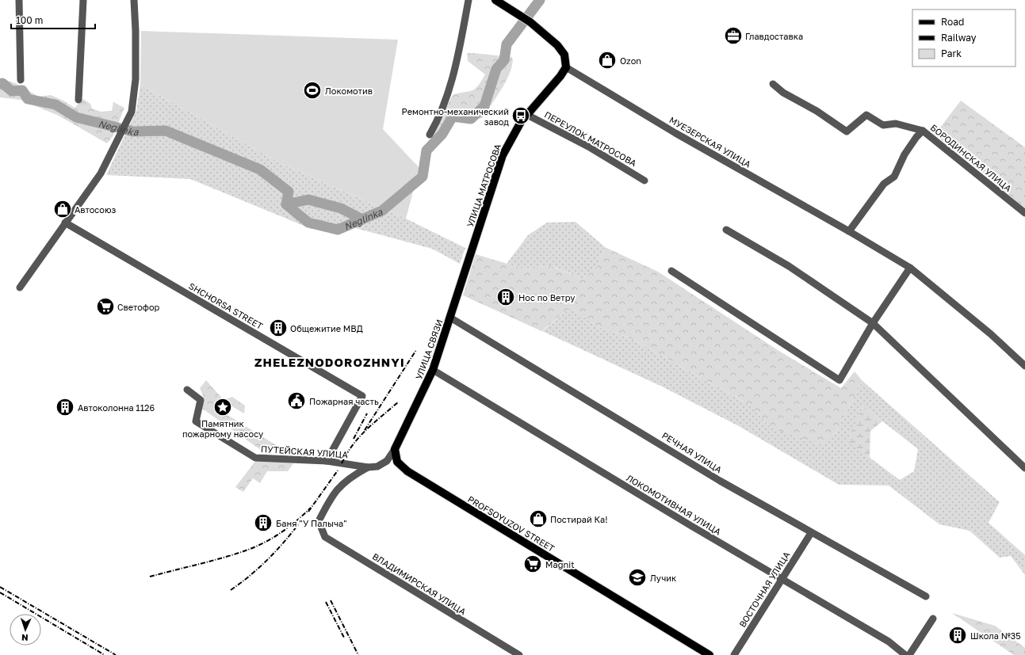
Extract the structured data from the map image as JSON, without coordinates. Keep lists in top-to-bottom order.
{
  "streets": {
    "main road": ["УЛИЦА МАТРОСОВА", "УЛИЦА СВЯЗИ", "PROFSOYUZOV STREET"],
    "street": [
      "ПЕРЕУЛОК МАТРОСОВА",
      "МУЕЗЕРСКАЯ УЛИЦА",
      "БОРОДИНСКАЯ УЛИЦА",
      "SHCHORSA STREET",
      "ПУТЕЙСКАЯ УЛИЦА",
      "РЕЧНАЯ УЛИЦА",
      "ЛОКОМОТИВНАЯ УЛИЦА",
      "ВЛАДИМИРСКАЯ УЛИЦА",
      "ВОСТОЧНАЯ УЛИЦА"
    ]
  },
  "crossings": [
    ["ПЕРЕУЛОК МАТРОСОВА", "УЛИЦА МАТРОСОВА"],
    ["МУЕЗЕРСКАЯ УЛИЦА", "УЛИЦА МАТРОСОВА"],
    ["УЛИЦА МАТРОСОВА", "УЛИЦА СВЯЗИ"],
    ["SHCHORSA STREET", "ПУТЕЙСКАЯ УЛИЦА"],
    ["УЛИЦА СВЯЗИ", "ПУТЕЙСКАЯ УЛИЦА"],
    ["УЛИЦА СВЯЗИ", "РЕЧНАЯ УЛИЦА"],
    ["УЛИЦА СВЯЗИ", "ЛОКОМОТИВНАЯ УЛИЦА"],
    ["УЛИЦА СВЯЗИ", "PROFSOYUZOV STREET"],
    ["ПУТЕЙСКАЯ УЛИЦА", "PROFSOYUZOV STREET"],
    ["ПУТЕЙСКАЯ УЛИЦА", "ВЛАДИМИРСКАЯ УЛИЦА"],
    ["РЕЧНАЯ УЛИЦА", "ВОСТОЧНАЯ УЛИЦА"],
    ["ЛОКОМОТИВНАЯ УЛИЦА", "ВОСТОЧНАЯ УЛИЦА"]
  ],
  "districts": ["ZHELEZNODOROZHNYI"],
  "water": ["Neglinka"],
  "places": {
    "office": ["Главдоставка"],
    "shop": ["Ozon", "Автосоюз", "Постирай Ка!"],
    "sports": ["Локомотив"],
    "bus stop": ["Ремонтно-механический завод"],
    "building": [
      "Нос по Ветру",
      "Общежитие МВД",
      "Автоколонна 1126",
      "Баня \"У Палыча\"",
      "Школа №35"
    ],
    "supermarket": ["Светофор", "Magnit"],
    "public building": ["Пожарная часть"],
    "place": ["Памятник пожарному насосу"],
    "school or university": ["Лучик"]
  },
  "legend": ["Road", "Railway", "Park"],
  "scale_bar": "100 m",
  "north": "bottom"
}
